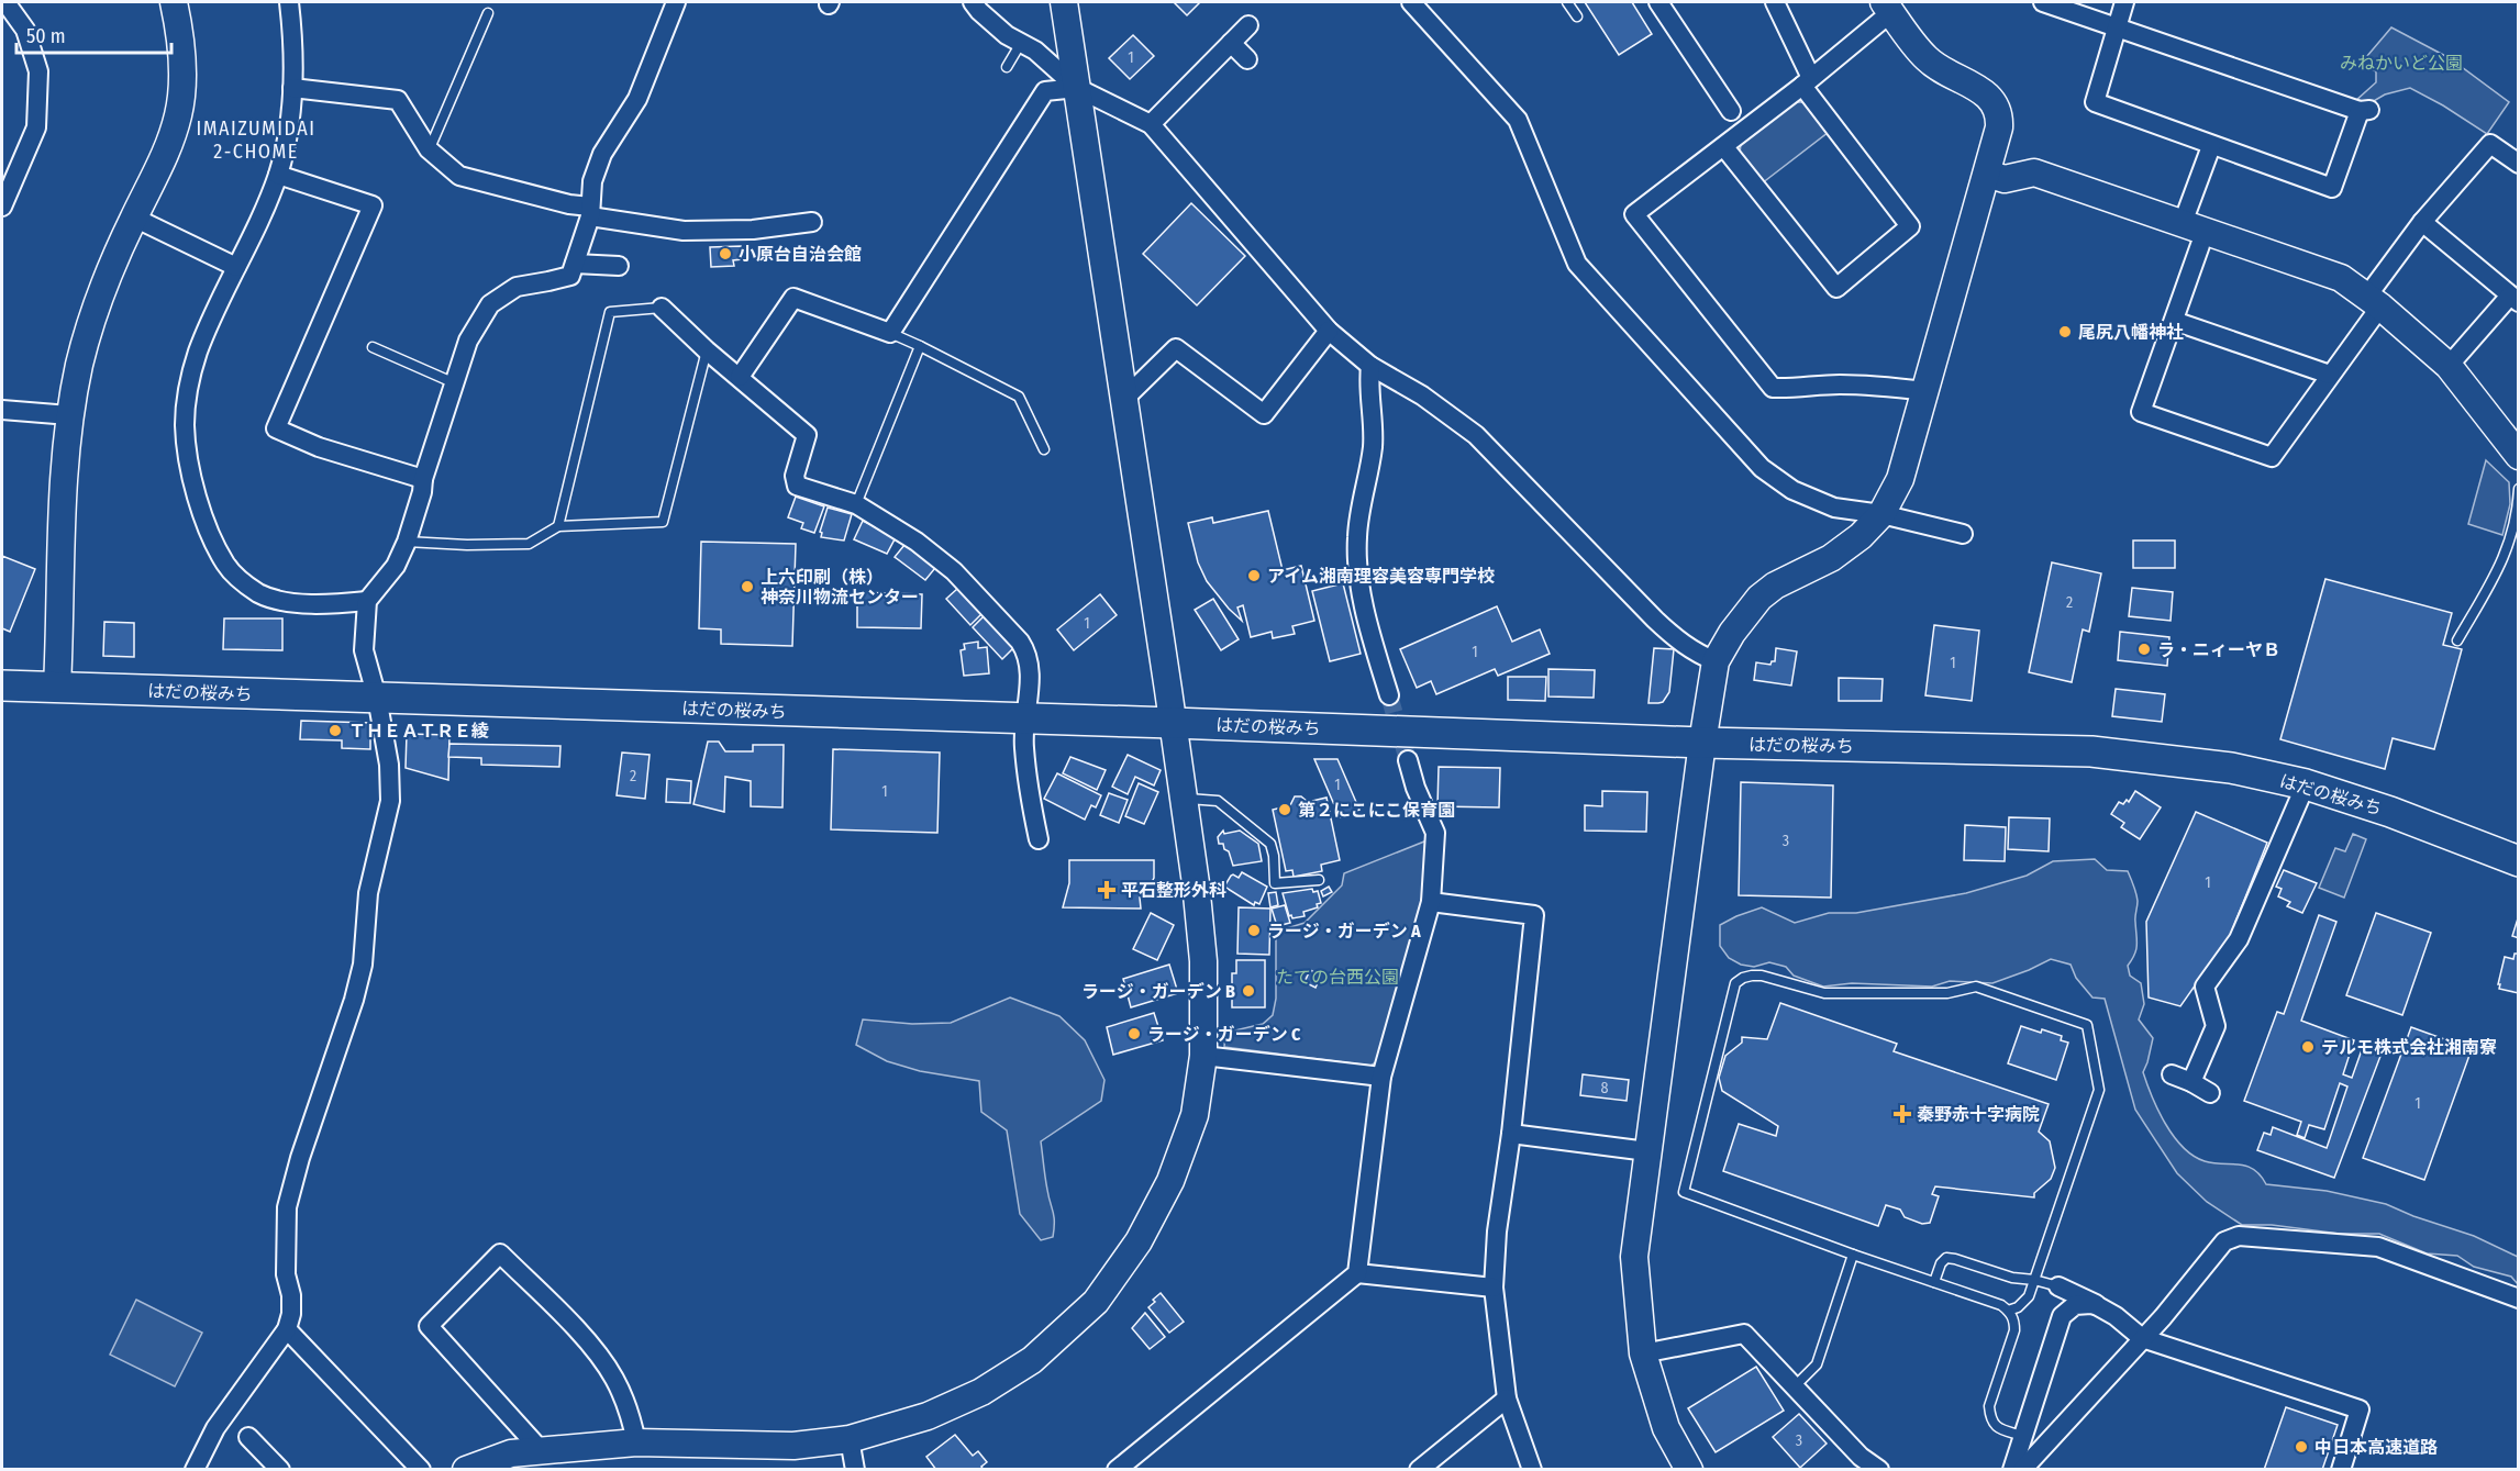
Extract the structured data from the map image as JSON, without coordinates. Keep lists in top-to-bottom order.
{
  "streets": {
    "main road": ["はだの桜みち"]
  },
  "districts": ["IMAIZUMIDAI 2-CHOME"],
  "parks": ["みねかいど公園", "たての台西公園"],
  "places": {
    "other": [
      "小原台自治会館",
      "尾尻八幡神社",
      "アイム湘南理容美容専門学校",
      "上六印刷（株） 神奈川物流センター",
      "ラ・ニィーヤＢ",
      "ＴＨＥＡＴＲＥ綾",
      "第２にこにこ保育園",
      "ラージ・ガーデン A",
      "ラージ・ガーデン B",
      "ラージ・ガーデン C",
      "テルモ株式会社湘南寮",
      "中日本高速道路"
    ],
    "health": ["平石整形外科", "秦野赤十字病院"]
  },
  "house_numbers": [
    "1",
    "2",
    "1",
    "1",
    "1",
    "2",
    "1",
    "1",
    "3",
    "1",
    "8",
    "1",
    "3"
  ],
  "scale_bar": "50 m"
}
